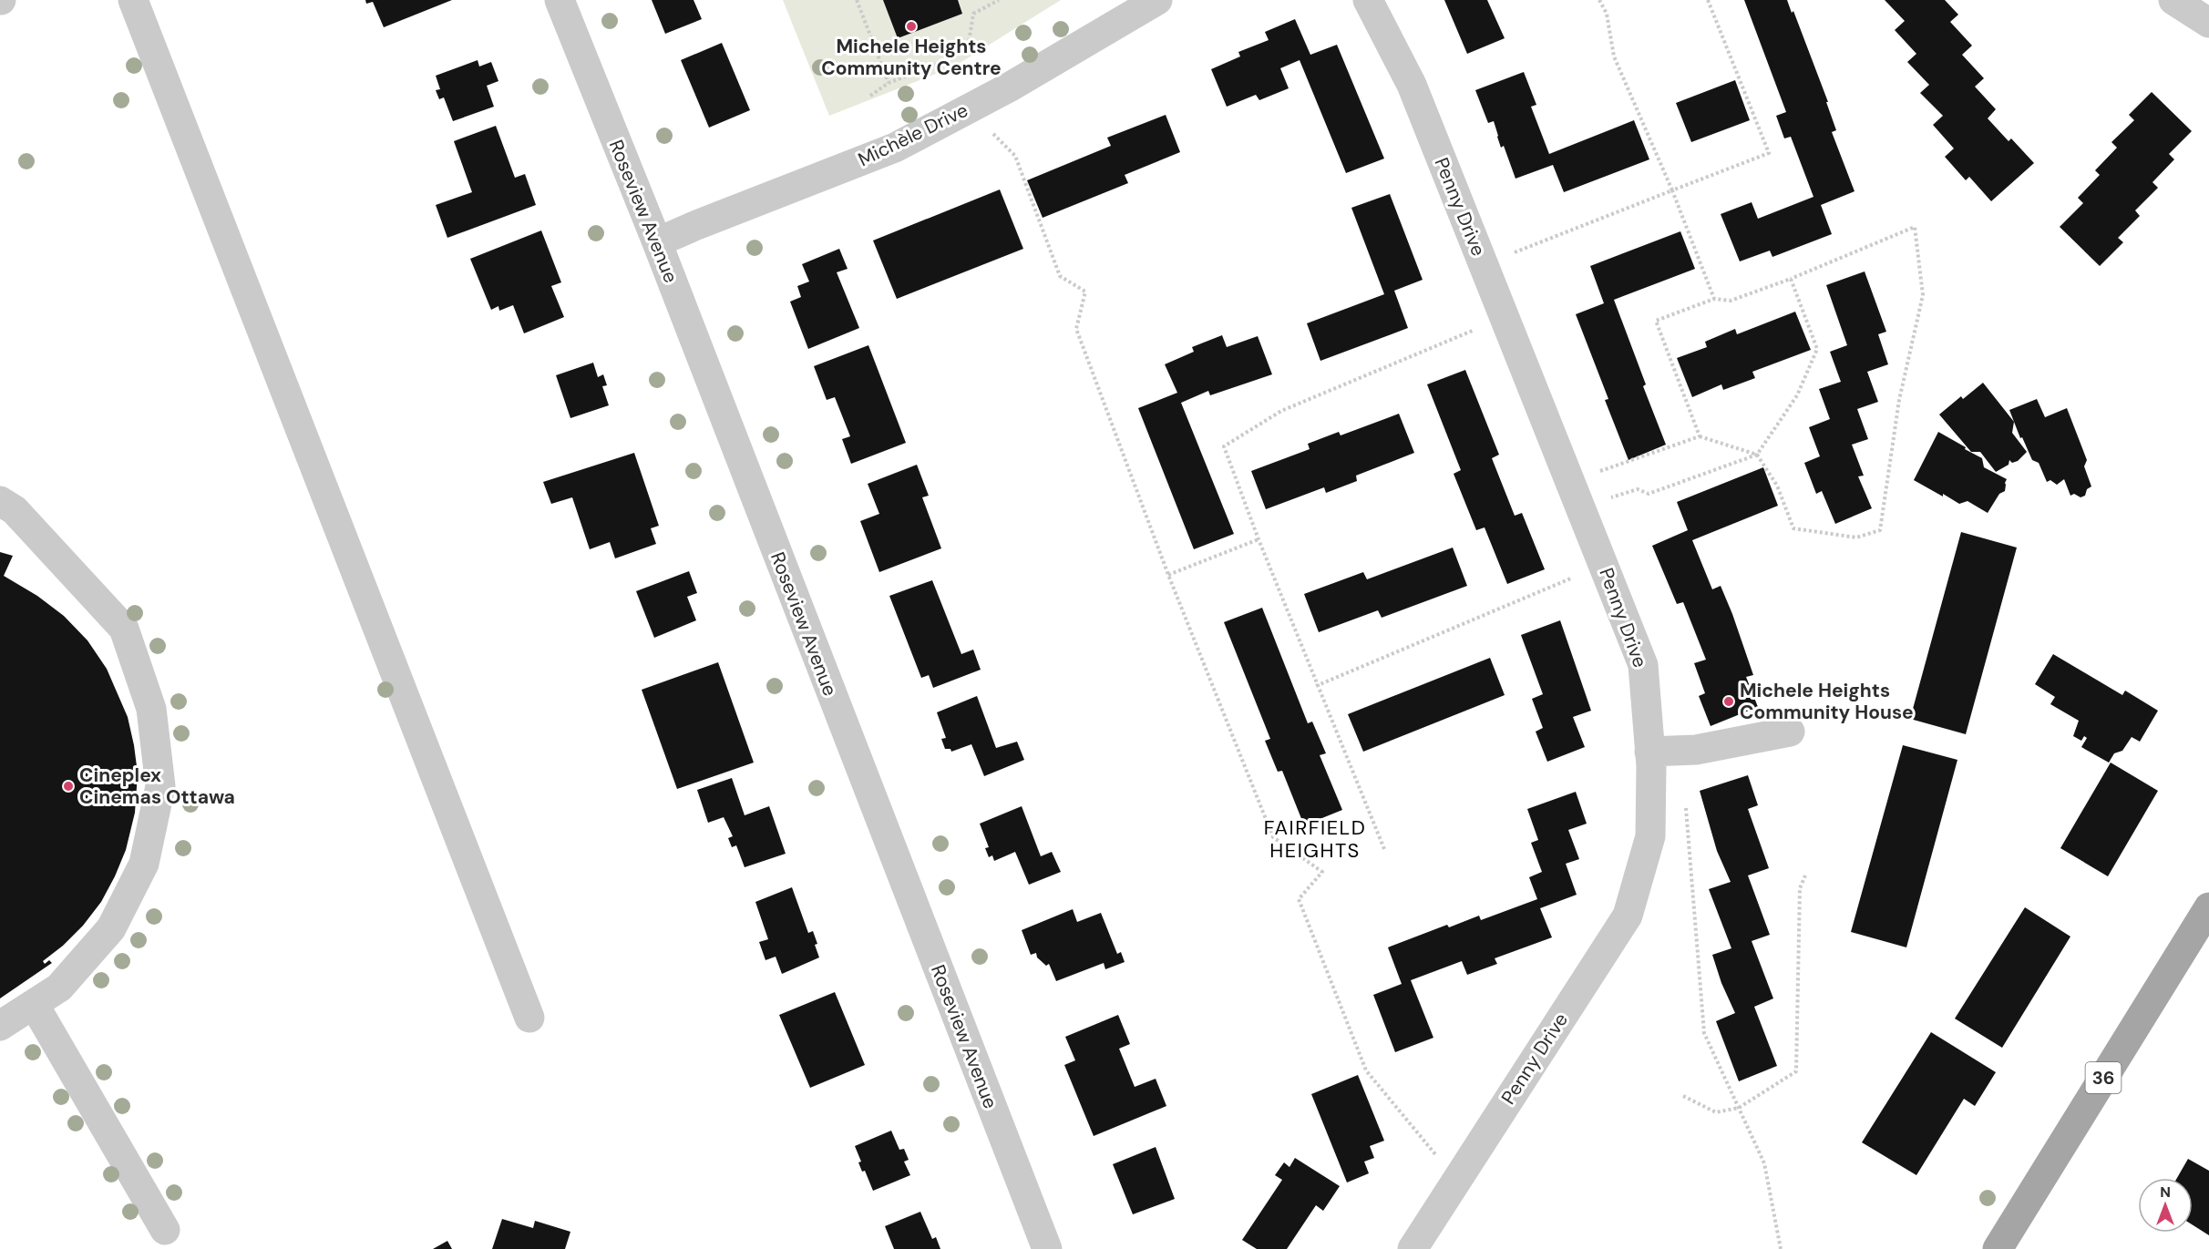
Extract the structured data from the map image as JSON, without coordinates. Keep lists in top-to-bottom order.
{
  "streets": {
    "main road": ["36"],
    "street": ["Michèle Drive", "Penny Drive", "Roseview Avenue"]
  },
  "crossings": [
    ["Michèle Drive", "Roseview Avenue"]
  ],
  "districts": ["FAIRFIELD HEIGHTS"],
  "places": ["Michele Heights Community Centre", "Michele Heights Community House", "Cineplex Cinemas Ottawa"],
  "north": "top"
}
